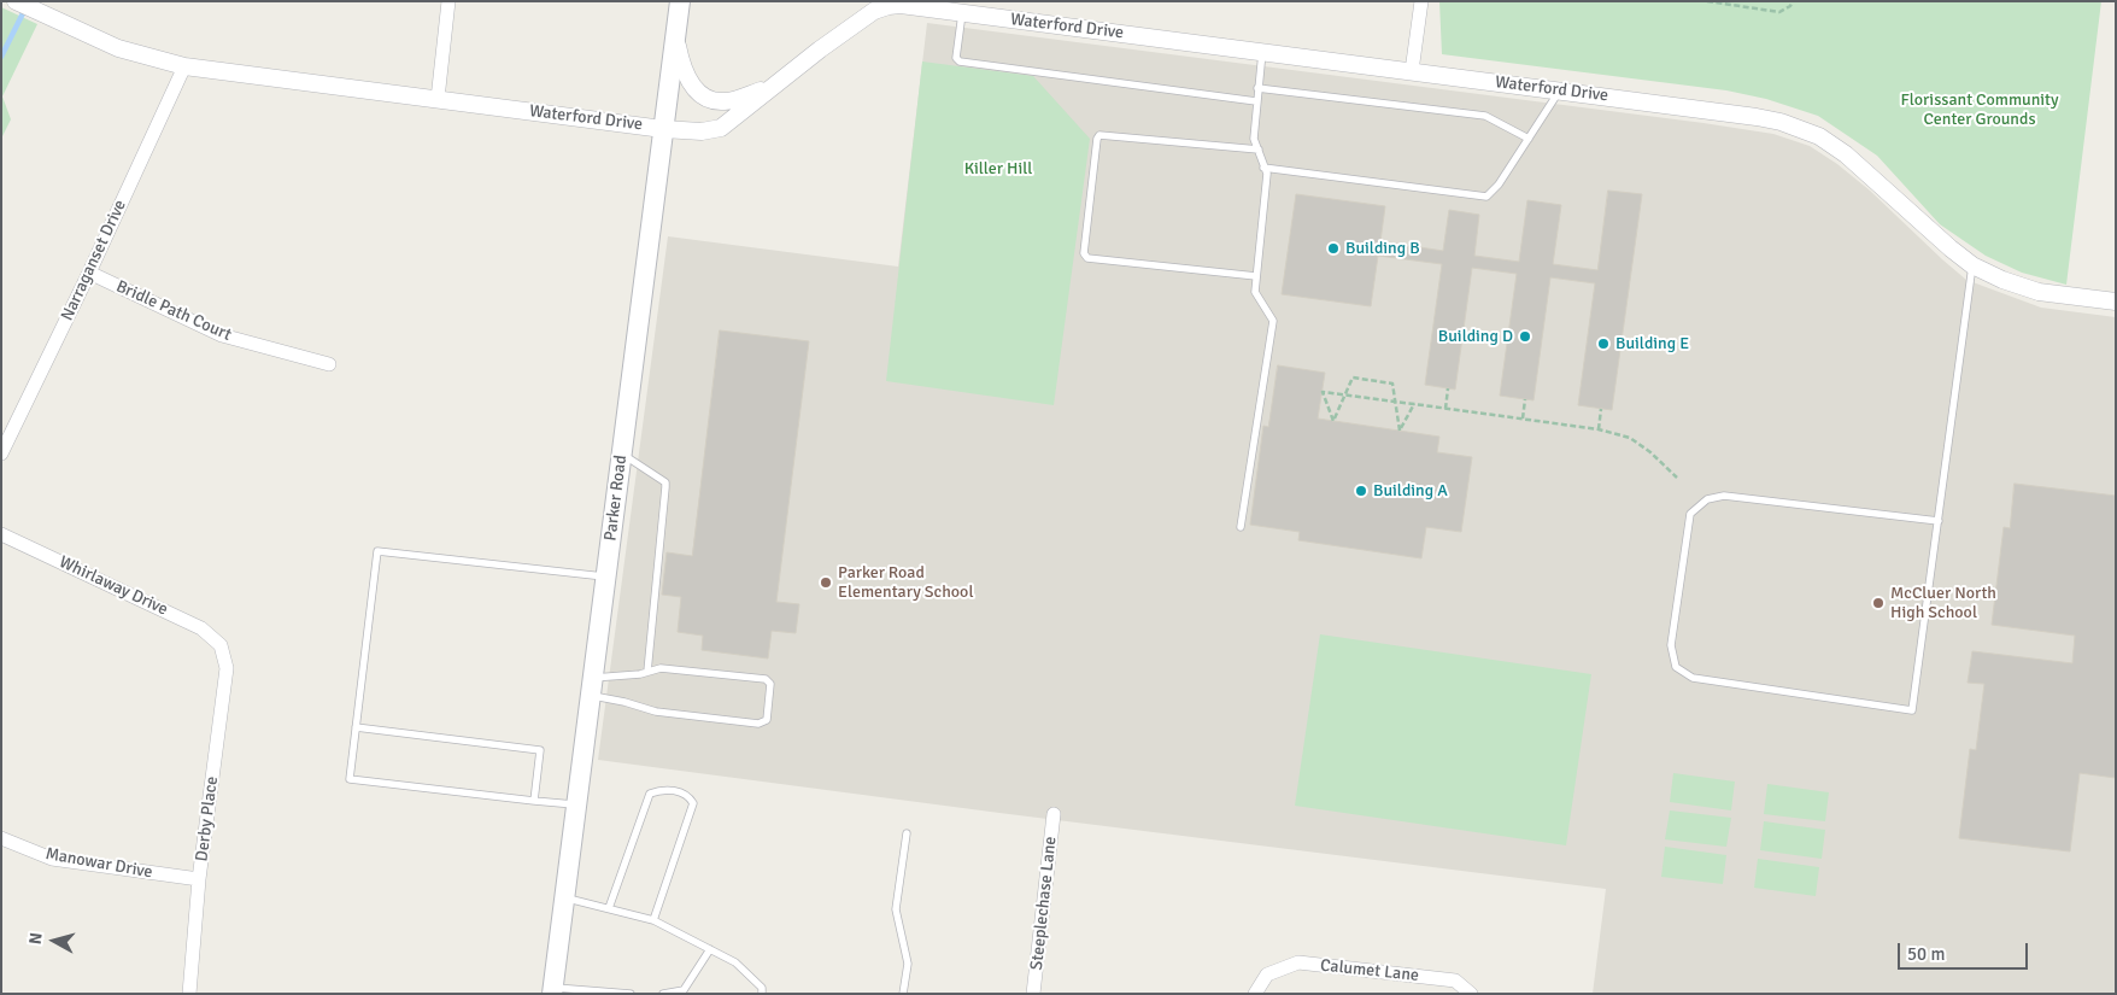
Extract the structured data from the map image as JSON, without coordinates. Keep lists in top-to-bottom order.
{
  "streets": {
    "main road": ["Parker Road"],
    "street": [
      "Waterford Drive",
      "Narraganset Drive",
      "Bridle Path Court",
      "Whirlaway Drive",
      "Derby Place",
      "Manowar Drive",
      "Steeplechase Lane",
      "Calumet Lane"
    ]
  },
  "crossings": [
    ["Waterford Drive", "Narraganset Drive"],
    ["Waterford Drive", "Parker Road"],
    ["Narraganset Drive", "Bridle Path Court"],
    ["Whirlaway Drive", "Derby Place"],
    ["Derby Place", "Manowar Drive"]
  ],
  "parks": ["Florissant Community Center Grounds", "Killer Hill"],
  "places": [
    "Building B",
    "Building D",
    "Building E",
    "Building A",
    "Parker Road Elementary School",
    "McCluer North High School"
  ],
  "scale_bar": "50 m",
  "north": "left"
}
